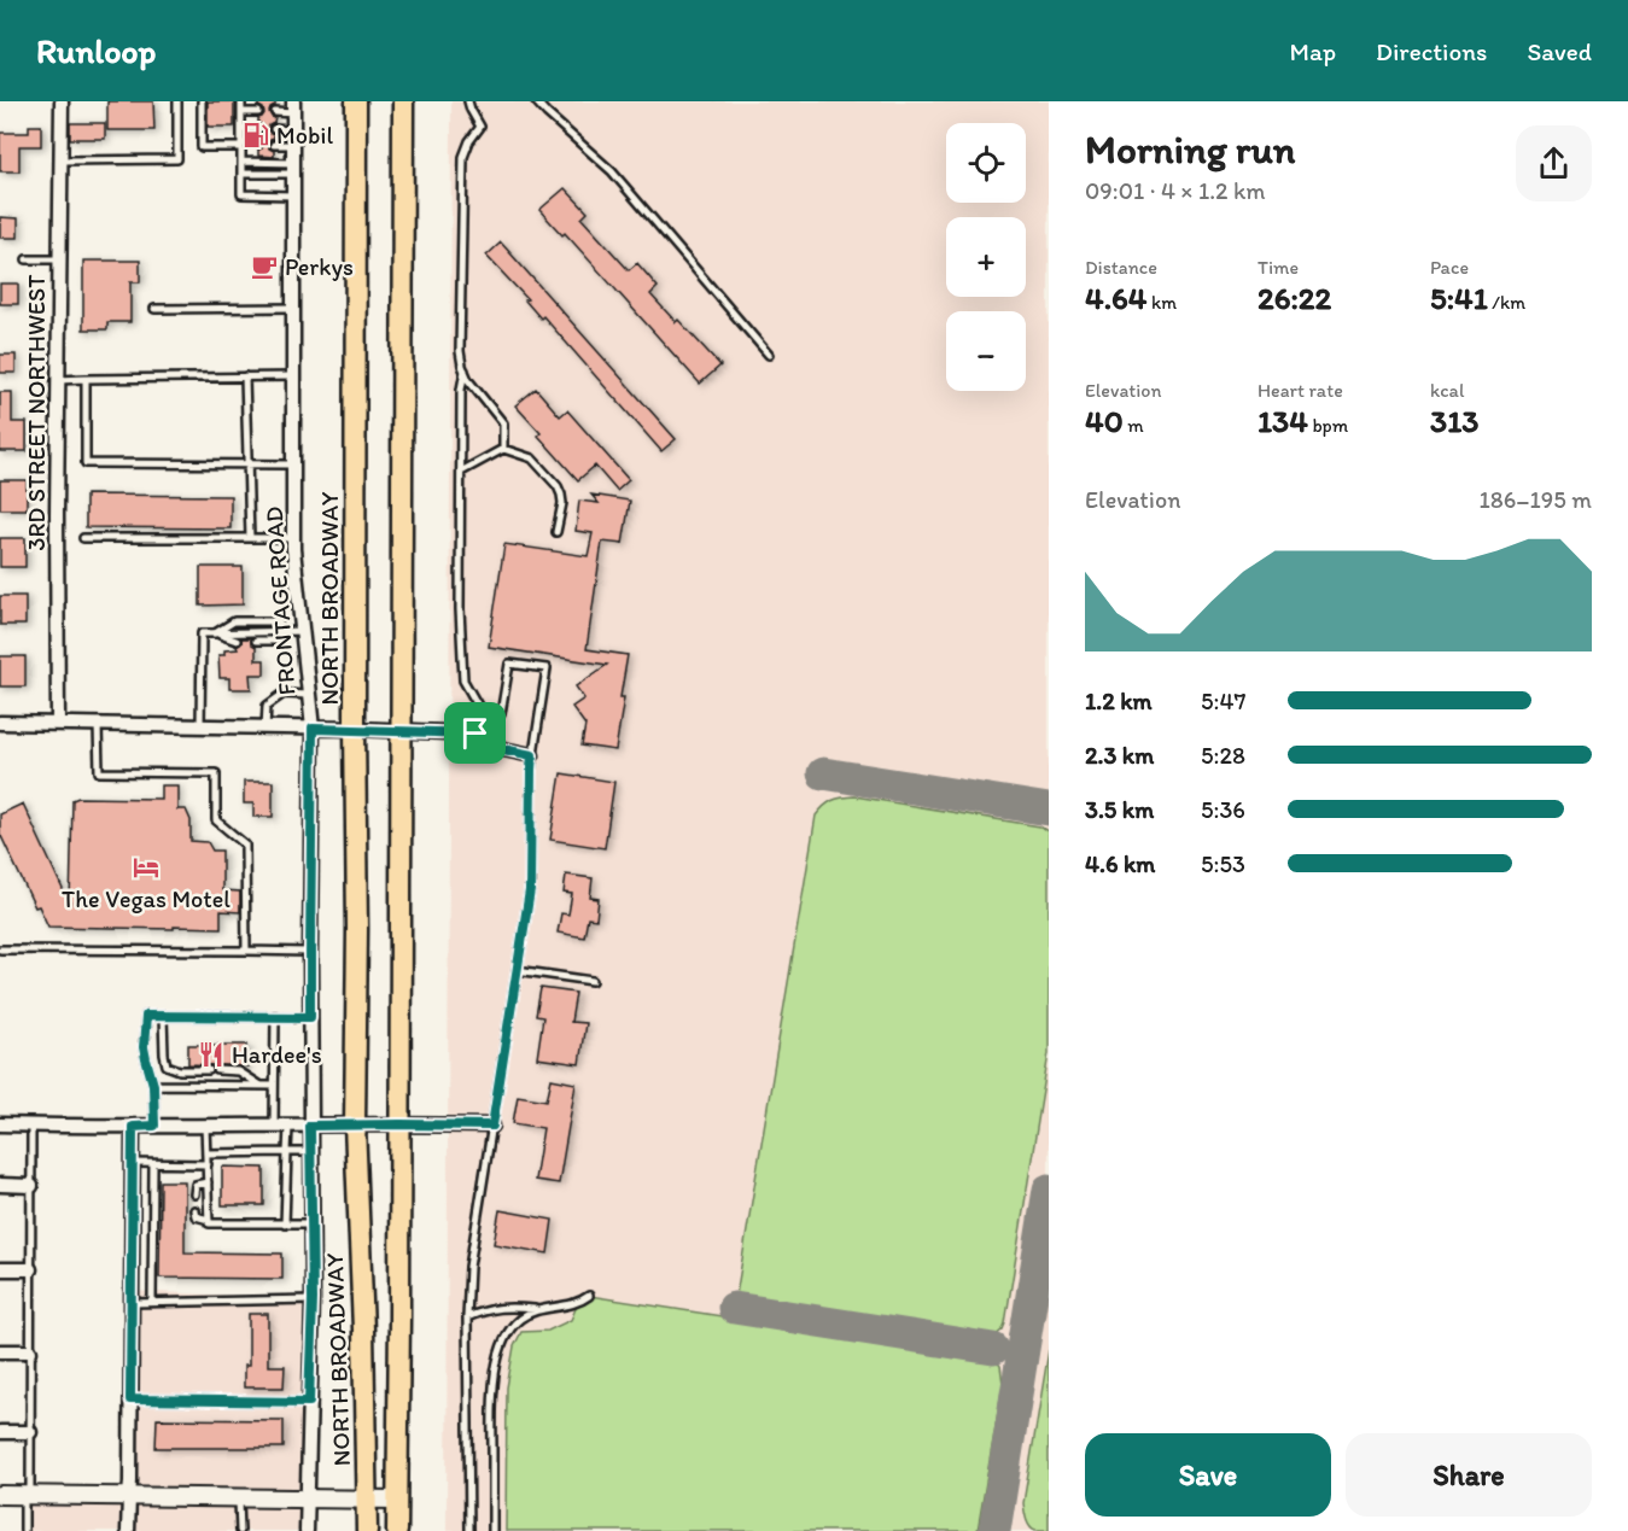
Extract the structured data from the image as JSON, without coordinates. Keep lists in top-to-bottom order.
{
  "streets": {
    "main road": ["NORTH BROADWAY"],
    "street": ["3RD STREET NORTHWEST", "FRONTAGE ROAD"]
  },
  "places": {
    "fuel station": ["Mobil"],
    "cafe": ["Perkys"],
    "hotel": ["The Vegas Motel"],
    "restaurant": ["Hardee's"]
  },
  "page": {
    "header": "Runloop",
    "nav": ["Map", "Directions", "Saved"],
    "heading": ["Morning run", "09:01 · 4 × 1.2 km"],
    "map_buttons": ["+", "−"],
    "stats": [
      ["Distance", "4.64 km"],
      ["Time", "26:22"],
      ["Pace", "5:41 /km"],
      ["Elevation", "40 m"],
      ["Heart rate", "134 bpm"],
      ["kcal", "313"]
    ],
    "chart": ["Elevation", "186–195 m"],
    "list": [
      {
        "name": "1.2 km",
        "note": "5:47"
      },
      {
        "name": "2.3 km",
        "note": "5:28"
      },
      {
        "name": "3.5 km",
        "note": "5:36"
      },
      {
        "name": "4.6 km",
        "note": "5:53"
      }
    ],
    "buttons": ["Save", "Share"]
  }
}
